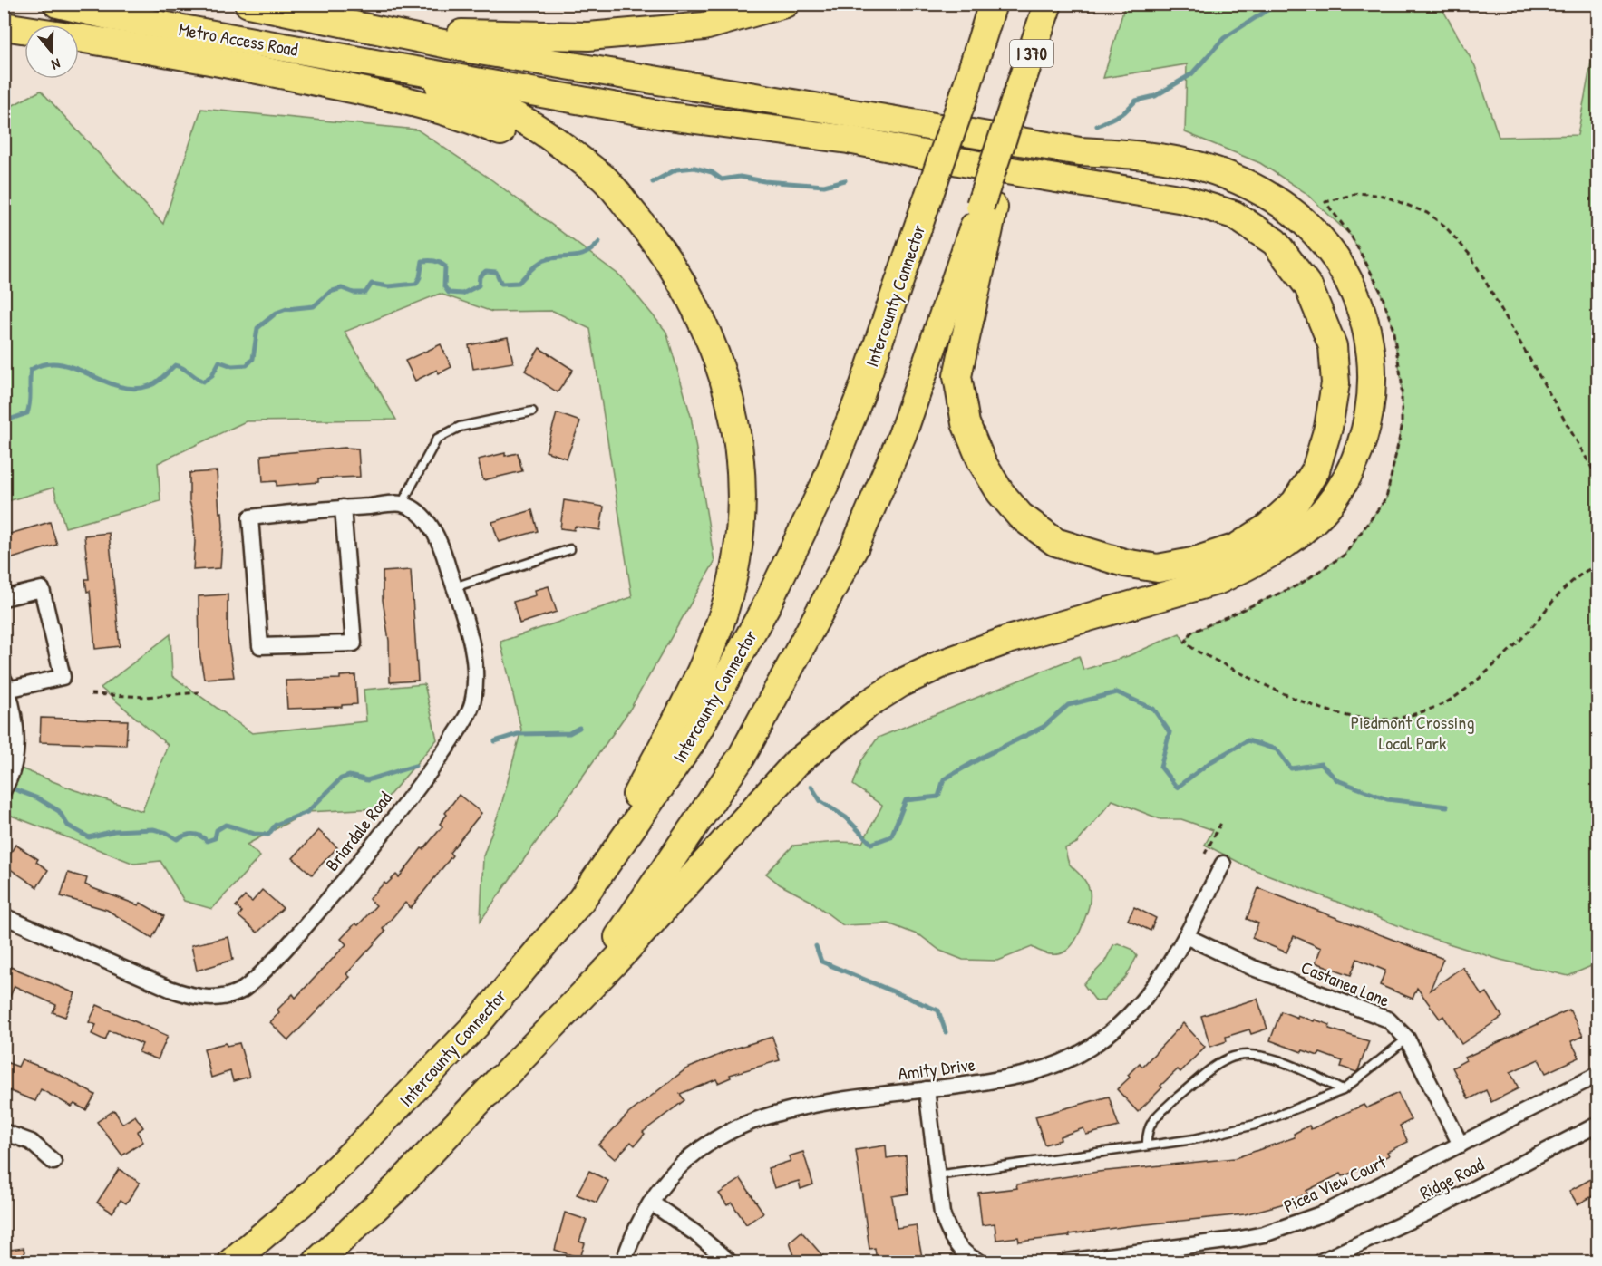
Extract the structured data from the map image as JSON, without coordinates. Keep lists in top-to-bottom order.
{
  "streets": {
    "highway": ["Metro Access Road", "I 370", "Intercounty Connector"],
    "street": [
      "Briardale Road",
      "Castanea Lane",
      "Amity Drive",
      "Ridge Road",
      "Picea View Court"
    ]
  },
  "crossings": [
    ["Castanea Lane", "Amity Drive"],
    ["Castanea Lane", "Picea View Court"]
  ],
  "parks": ["Piedmont Crossing Local Park"],
  "north": "bottom"
}
